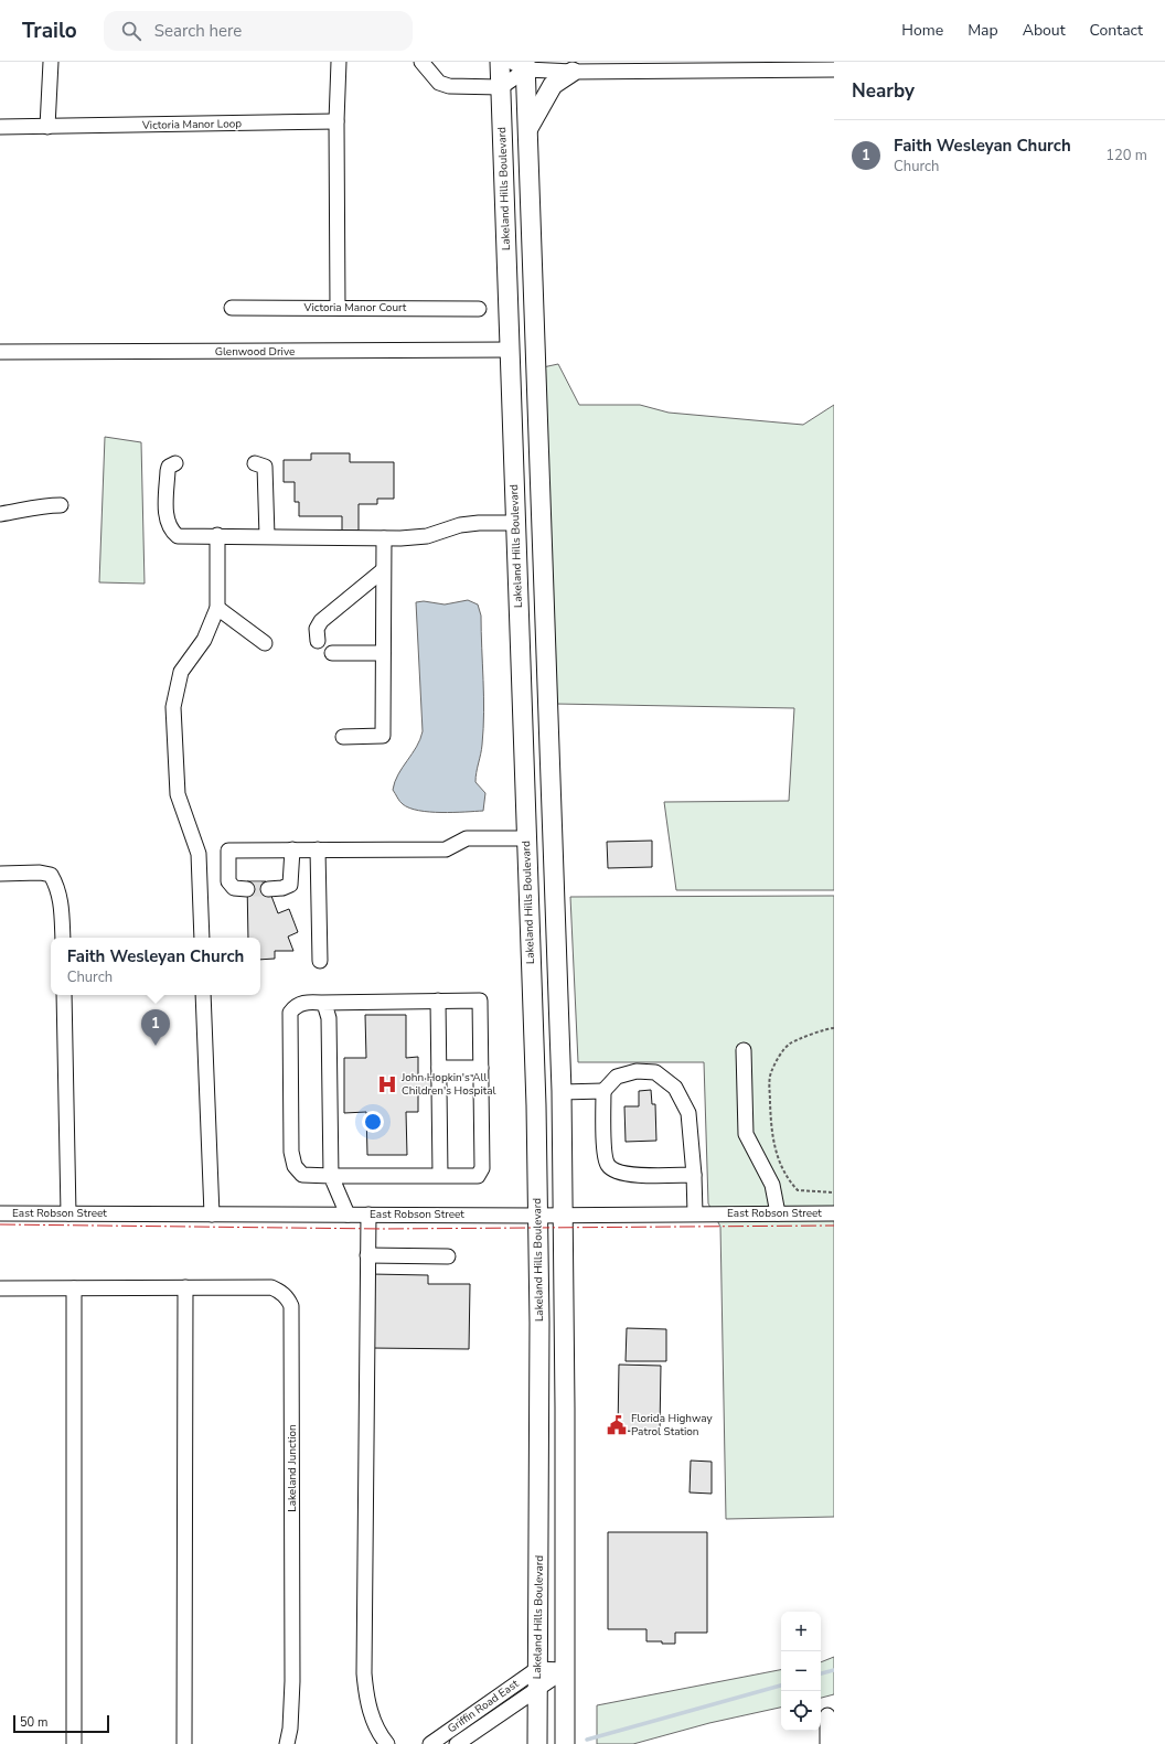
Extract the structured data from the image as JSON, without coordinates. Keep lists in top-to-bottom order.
{
  "streets": {
    "main road": ["Lakeland Hills Boulevard"],
    "street": [
      "Victoria Manor Loop",
      "Victoria Manor Court",
      "Glenwood Drive",
      "East Robson Street",
      "Lakeland Junction",
      "Griffin Road East"
    ]
  },
  "crossings": [
    ["Lakeland Hills Boulevard", "Glenwood Drive"],
    ["Lakeland Hills Boulevard", "East Robson Street"],
    ["Lakeland Hills Boulevard", "Griffin Road East"]
  ],
  "places": {
    "hospital": ["John Hopkin's All Children's Hospital"],
    "public building": ["Florida Highway Patrol Station"]
  },
  "scale_bar": "50 m",
  "page": {
    "header": "Trailo",
    "search": "Search here",
    "nav": [
      "Home",
      "Map",
      "About",
      "Contact"
    ],
    "heading": "Nearby",
    "list": [
      {
        "mark": "1",
        "name": "Faith Wesleyan Church",
        "note": "Church",
        "value": "120 m"
      }
    ],
    "popup": ["Faith Wesleyan Church", "Church"],
    "pins": "1",
    "map_buttons": ["+", "−"],
    "scale": "50 m"
  }
}
